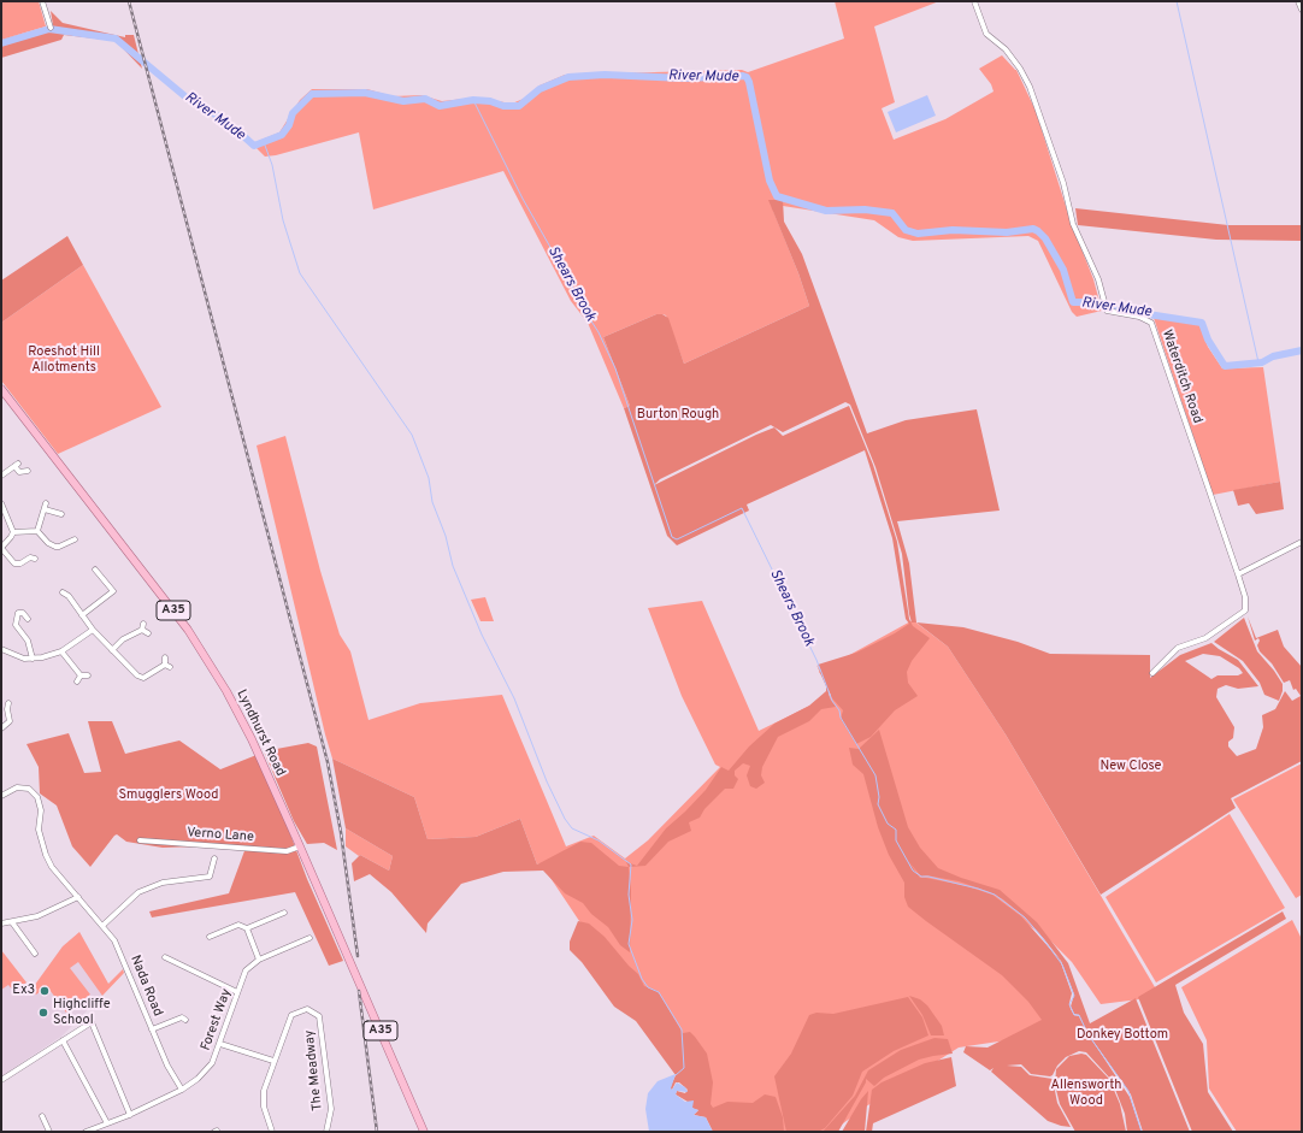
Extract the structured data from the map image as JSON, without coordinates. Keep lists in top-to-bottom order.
{
  "streets": {
    "main road": ["A35", "Lyndhurst Road"],
    "street": [
      "Waterditch Road",
      "Verno Lane",
      "Nada Road",
      "Forest Way",
      "The Meadway"
    ]
  },
  "crossings": [
    ["Lyndhurst Road", "Verno Lane"],
    ["Nada Road", "Forest Way"]
  ],
  "water": ["River Mude", "Shears Brook"],
  "parks": [
    "Roeshot Hill Allotments",
    "Burton Rough",
    "New Close",
    "Smugglers Wood",
    "Donkey Bottom",
    "Allensworth Wood"
  ],
  "places": ["Ex3", "Highcliffe School"]
}
